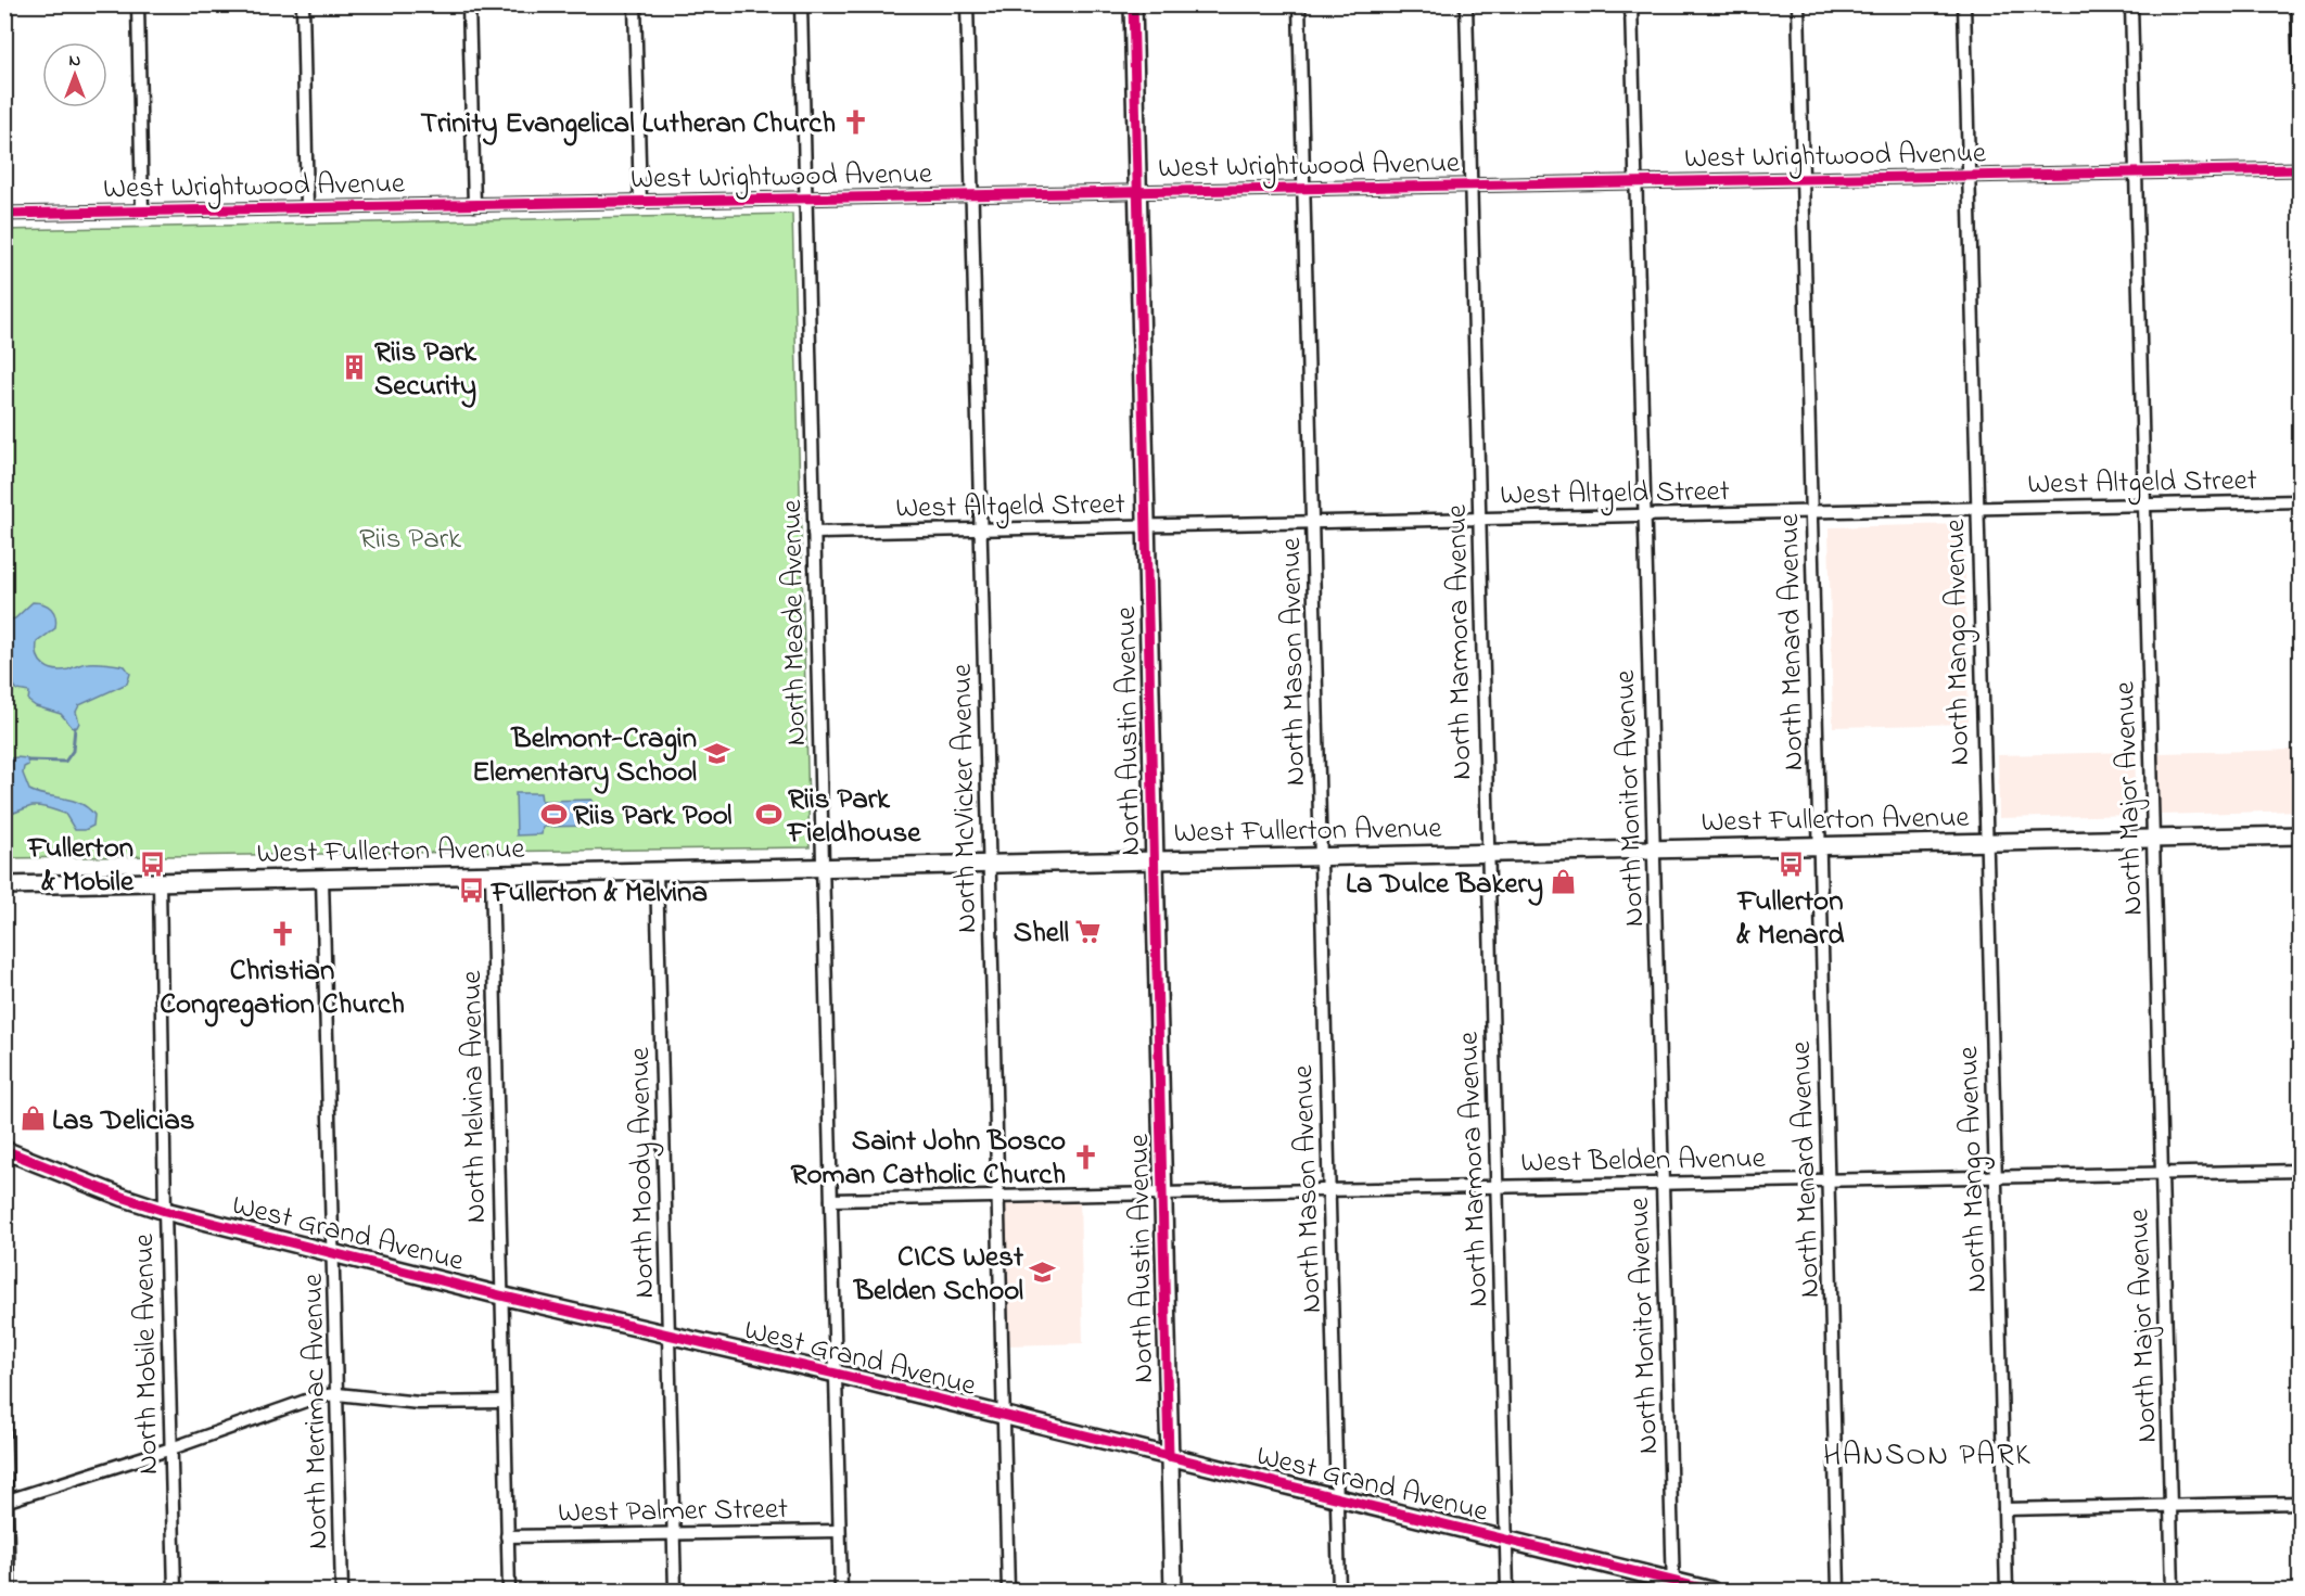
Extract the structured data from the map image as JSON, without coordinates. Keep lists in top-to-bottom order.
{
  "streets": {
    "main road": ["North Austin Avenue", "West Fullerton Avenue", "West Grand Avenue"],
    "street": [
      "West Wrightwood Avenue",
      "West Altgeld Street",
      "North Meade Avenue",
      "North Marmora Avenue",
      "North Menard Avenue",
      "North Mango Avenue",
      "North Mason Avenue",
      "North McVicker Avenue",
      "North Monitor Avenue",
      "North Major Avenue",
      "North Melvina Avenue",
      "West Belden Avenue",
      "North Moody Avenue",
      "North Mobile Avenue",
      "North Merrimac Avenue",
      "West Palmer Street"
    ]
  },
  "crossings": [
    ["West Wrightwood Avenue", "North Meade Avenue"],
    ["West Wrightwood Avenue", "North Marmora Avenue"],
    ["West Wrightwood Avenue", "North Menard Avenue"],
    ["West Wrightwood Avenue", "North Mango Avenue"],
    ["West Wrightwood Avenue", "North Mason Avenue"],
    ["West Wrightwood Avenue", "North Austin Avenue"],
    ["West Wrightwood Avenue", "North McVicker Avenue"],
    ["West Wrightwood Avenue", "North Monitor Avenue"],
    ["West Wrightwood Avenue", "North Major Avenue"],
    ["West Altgeld Street", "North Meade Avenue"],
    ["West Altgeld Street", "North Marmora Avenue"],
    ["West Altgeld Street", "North Menard Avenue"],
    ["West Altgeld Street", "North Mango Avenue"],
    ["West Altgeld Street", "North Mason Avenue"],
    ["West Altgeld Street", "North Austin Avenue"],
    ["West Altgeld Street", "North McVicker Avenue"],
    ["West Altgeld Street", "North Monitor Avenue"],
    ["West Altgeld Street", "North Major Avenue"],
    ["North Meade Avenue", "West Fullerton Avenue"],
    ["North Meade Avenue", "West Belden Avenue"],
    ["North Meade Avenue", "West Grand Avenue"],
    ["North Meade Avenue", "West Palmer Street"],
    ["North Marmora Avenue", "West Fullerton Avenue"],
    ["North Marmora Avenue", "West Belden Avenue"],
    ["North Marmora Avenue", "West Grand Avenue"],
    ["North Menard Avenue", "West Fullerton Avenue"],
    ["North Menard Avenue", "West Belden Avenue"],
    ["North Mango Avenue", "West Fullerton Avenue"],
    ["North Mango Avenue", "West Belden Avenue"],
    ["North Mason Avenue", "West Fullerton Avenue"],
    ["North Mason Avenue", "West Belden Avenue"],
    ["North Mason Avenue", "West Grand Avenue"],
    ["North Austin Avenue", "West Fullerton Avenue"],
    ["North Austin Avenue", "West Belden Avenue"],
    ["North Austin Avenue", "West Grand Avenue"],
    ["North McVicker Avenue", "West Fullerton Avenue"],
    ["North McVicker Avenue", "West Belden Avenue"],
    ["North McVicker Avenue", "West Grand Avenue"],
    ["North Monitor Avenue", "West Fullerton Avenue"],
    ["North Monitor Avenue", "West Belden Avenue"],
    ["North Monitor Avenue", "West Grand Avenue"],
    ["North Major Avenue", "West Fullerton Avenue"],
    ["North Major Avenue", "West Belden Avenue"],
    ["West Fullerton Avenue", "North Melvina Avenue"],
    ["West Fullerton Avenue", "North Moody Avenue"],
    ["West Fullerton Avenue", "North Mobile Avenue"],
    ["West Fullerton Avenue", "North Merrimac Avenue"],
    ["North Melvina Avenue", "West Grand Avenue"],
    ["North Melvina Avenue", "West Palmer Street"],
    ["North Moody Avenue", "West Grand Avenue"],
    ["North Moody Avenue", "West Palmer Street"],
    ["West Grand Avenue", "North Mobile Avenue"],
    ["West Grand Avenue", "North Merrimac Avenue"]
  ],
  "districts": ["HANSON PARK"],
  "parks": ["Riis Park"],
  "places": {
    "church": ["Trinity Evangelical Lutheran Church", "Christian Congregation Church", "Saint John Bosco Roman Catholic Church"],
    "building": ["Riis Park Security"],
    "school or university": ["Belmont-Cragin Elementary School", "CICS West Belden School"],
    "sports": ["Riis Park Pool", "Riis Park Fieldhouse"],
    "bus stop": ["Fullerton & Mobile", "Fullerton & Menard", "Fullerton & Melvina"],
    "shop": ["La Dulce Bakery", "Las Delicias"],
    "supermarket": ["Shell"]
  },
  "north": "top"
}
